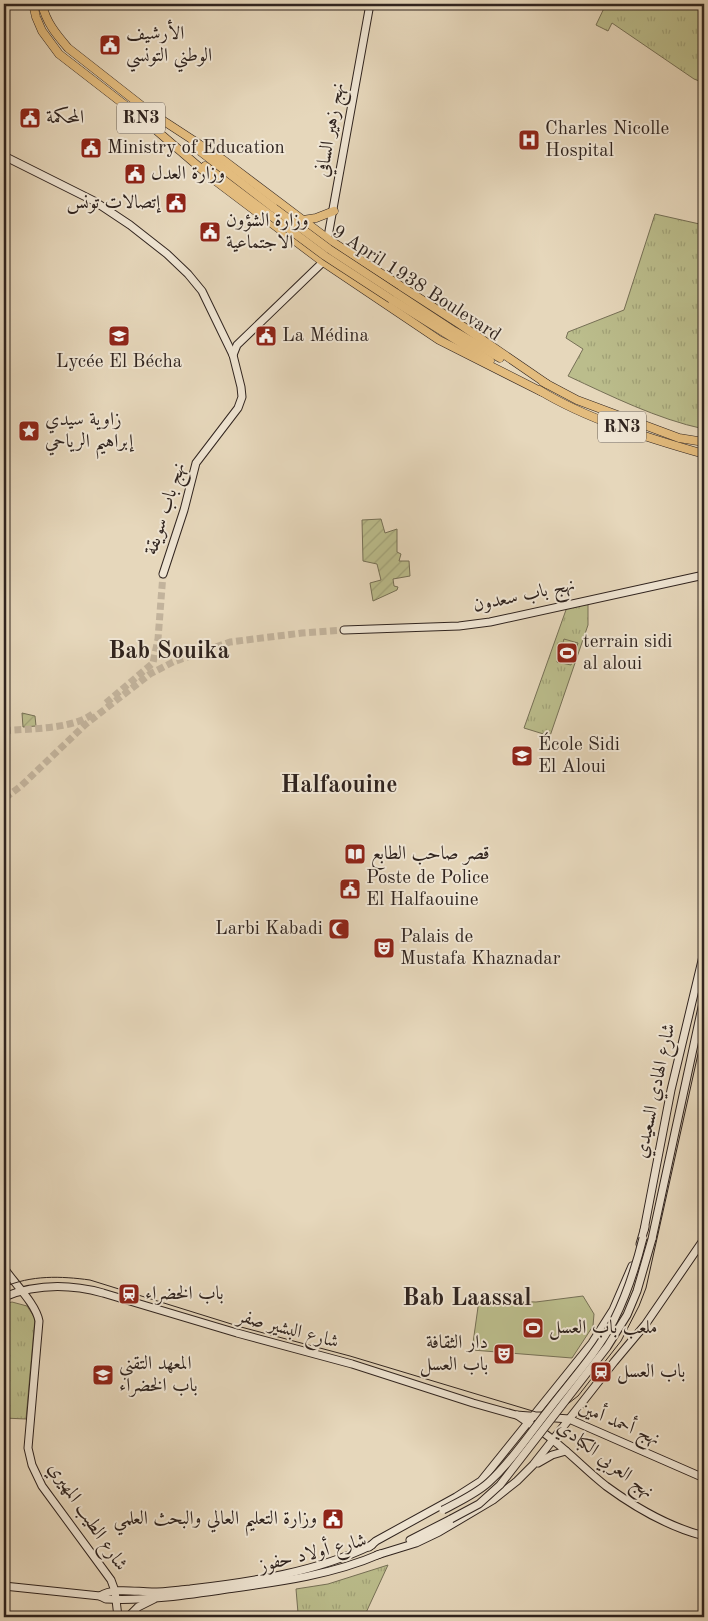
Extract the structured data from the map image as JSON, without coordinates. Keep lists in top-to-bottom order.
{
  "streets": {
    "main road": [
      "RN3",
      "نهج زهير السافي",
      "9 April 1938 Boulevard",
      "نهج باب سويقة",
      "نهج باب سعدون",
      "شارع الهادي السعيدي",
      "شارع البشير صفر",
      "نهج أحمد أمين",
      "نهج العربي الكبادي",
      "شارع الطيب المهيري",
      "شارع أولاد حفوز"
    ]
  },
  "crossings": [
    ["نهج زهير السافي", "9 April 1938 Boulevard"],
    ["شارع الهادي السعيدي", "شارع أولاد حفوز"],
    ["شارع البشير صفر", "نهج أحمد أمين"],
    ["شارع البشير صفر", "نهج العربي الكبادي"],
    ["شارع البشير صفر", "شارع الطيب المهيري"],
    ["نهج أحمد أمين", "نهج العربي الكبادي"],
    ["نهج أحمد أمين", "شارع أولاد حفوز"],
    ["نهج العربي الكبادي", "شارع أولاد حفوز"],
    ["شارع الطيب المهيري", "شارع أولاد حفوز"]
  ],
  "districts": ["Bab Souika", "Halfaouine", "Bab Laassal"],
  "places": {
    "public building": [
      "الأرشيف الوطني التونسي",
      "المحكمة",
      "Ministry of Education",
      "وزارة العدل",
      "إتصالات تونس",
      "وزارة الشؤون الاجتماعية",
      "La Médina",
      "Poste de Police El Halfaouine",
      "وزارة التعليم العالي والبحث العلمي"
    ],
    "hospital": ["Charles Nicolle Hospital"],
    "school or university": ["Lycée El Bécha", "École Sidi El Aloui", "المعهد التقني باب الخضراء"],
    "place": ["زاوية سيدي إبراهيم الرياحي"],
    "sports": ["terrain sidi al aloui", "ملعب باب العسل"],
    "library": ["قصر صاحب الطابع"],
    "mosque": ["Larbi Kabadi"],
    "theatre": ["Palais de Mustafa Khaznadar", "دار الثقافة باب العسل"],
    "station": ["باب الخضراء", "باب العسل"]
  }
}
